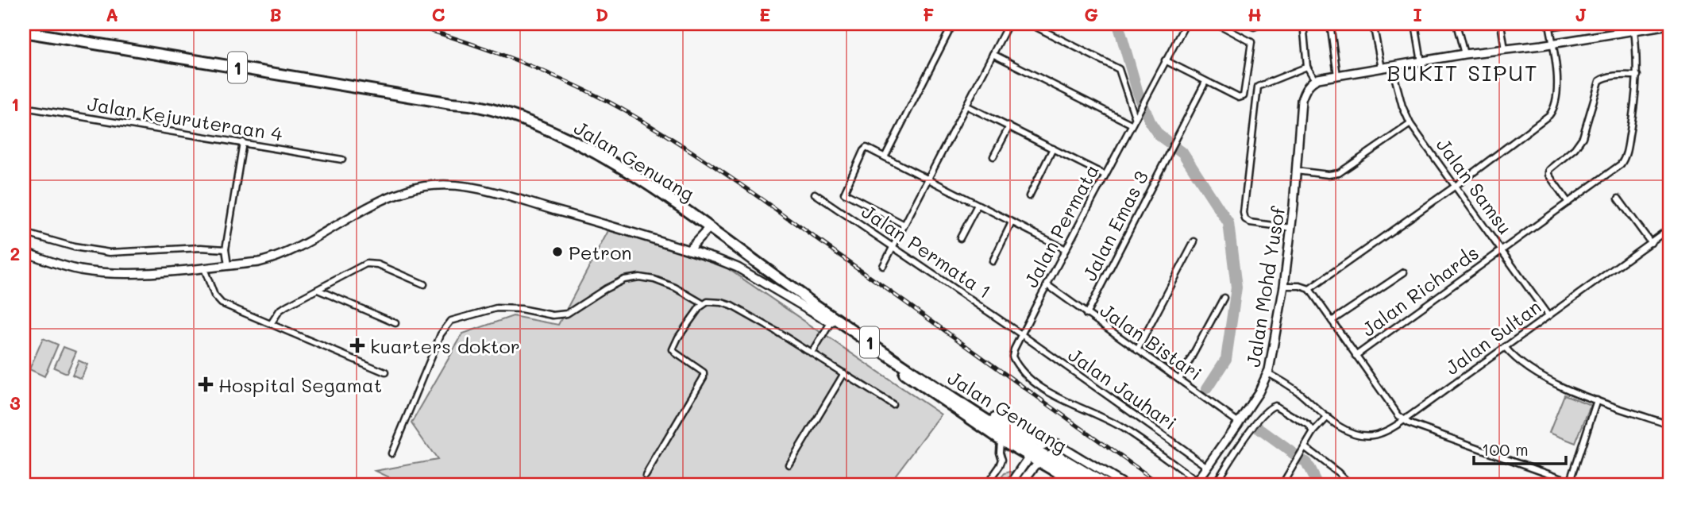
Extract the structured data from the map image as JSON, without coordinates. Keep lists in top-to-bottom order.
{
  "streets": {
    "highway": ["1", "Jalan Genuang"],
    "street": [
      "Jalan Kejuruteraan 4",
      "Jalan Samsu",
      "Jalan Permata",
      "Jalan Emas 3",
      "Jalan Permata 1",
      "Jalan Mohd Yusof",
      "Jalan Richards",
      "Jalan Sultan",
      "Jalan Bistari",
      "Jalan Jauhari"
    ]
  },
  "crossings": [
    ["Jalan Samsu", "Jalan Richards"],
    ["Jalan Samsu", "Jalan Sultan"],
    ["Jalan Permata", "Jalan Permata 1"],
    ["Jalan Permata", "Jalan Mohd Yusof"],
    ["Jalan Permata", "Jalan Bistari"],
    ["Jalan Permata", "Jalan Jauhari"],
    ["Jalan Emas 3", "Jalan Bistari"],
    ["Jalan Permata 1", "Jalan Jauhari"],
    ["Jalan Mohd Yusof", "Jalan Sultan"],
    ["Jalan Mohd Yusof", "Jalan Bistari"],
    ["Jalan Mohd Yusof", "Jalan Jauhari"]
  ],
  "districts": ["BUKIT SIPUT"],
  "places": {
    "other": ["Petron"],
    "health": ["kuarters doktor", "Hospital Segamat"]
  },
  "scale_bar": "100 m",
  "grid": {
    "columns": [
      "A",
      "B",
      "C",
      "D",
      "E",
      "F",
      "G",
      "H",
      "I",
      "J"
    ],
    "rows": ["1", "2", "3"]
  }
}
